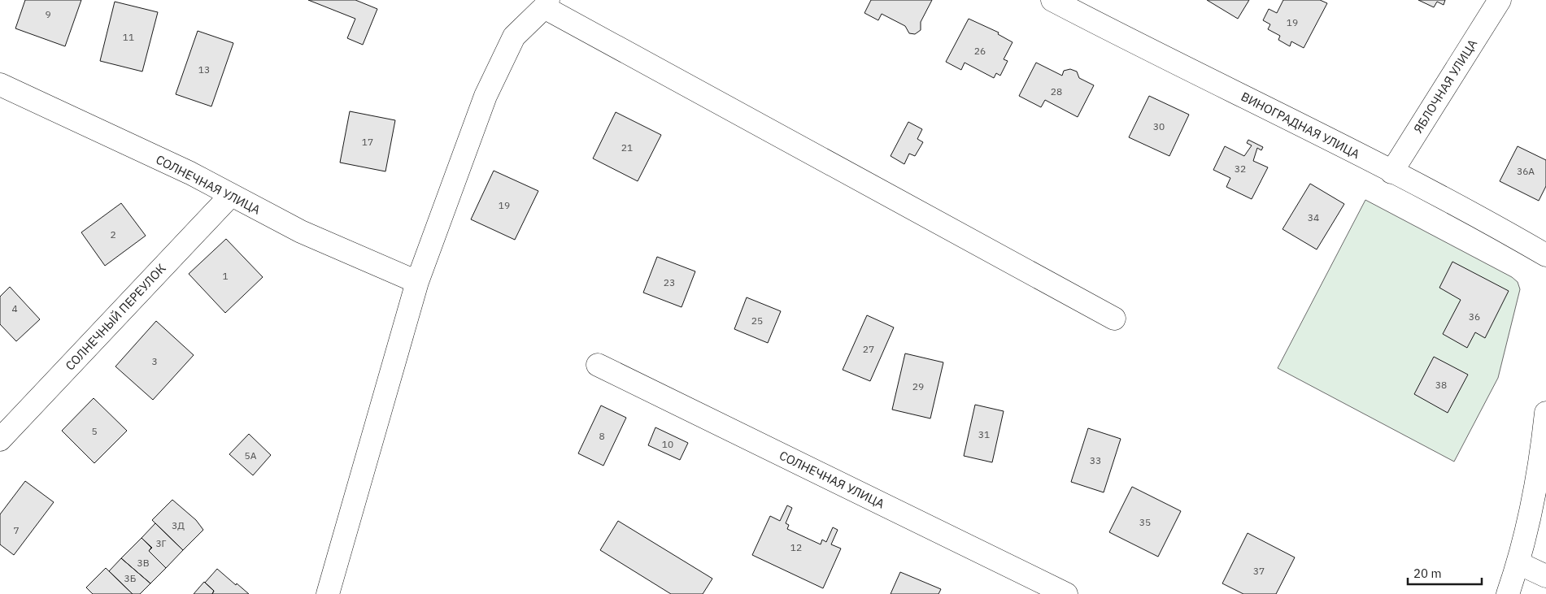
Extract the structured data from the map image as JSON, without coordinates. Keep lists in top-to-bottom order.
{
  "streets": {
    "street": [
      "ЯБЛОЧНАЯ УЛИЦА",
      "ВИНОГРАДНАЯ УЛИЦА",
      "СОЛНЕЧНАЯ УЛИЦА",
      "СОЛНЕЧНЫЙ ПЕРЕУЛОК"
    ]
  },
  "crossings": [
    ["ЯБЛОЧНАЯ УЛИЦА", "ВИНОГРАДНАЯ УЛИЦА"],
    ["СОЛНЕЧНАЯ УЛИЦА", "СОЛНЕЧНЫЙ ПЕРЕУЛОК"]
  ],
  "house_numbers": [
    "9",
    "19",
    "11",
    "26",
    "13",
    "28",
    "30",
    "17",
    "21",
    "32",
    "36А",
    "19",
    "34",
    "2",
    "1",
    "23",
    "4",
    "36",
    "25",
    "27",
    "3",
    "38",
    "29",
    "5",
    "31",
    "8",
    "10",
    "5А",
    "33",
    "35",
    "3Д",
    "7",
    "3Г",
    "12",
    "3В",
    "37",
    "3Б"
  ],
  "scale_bar": "20 m"
}
